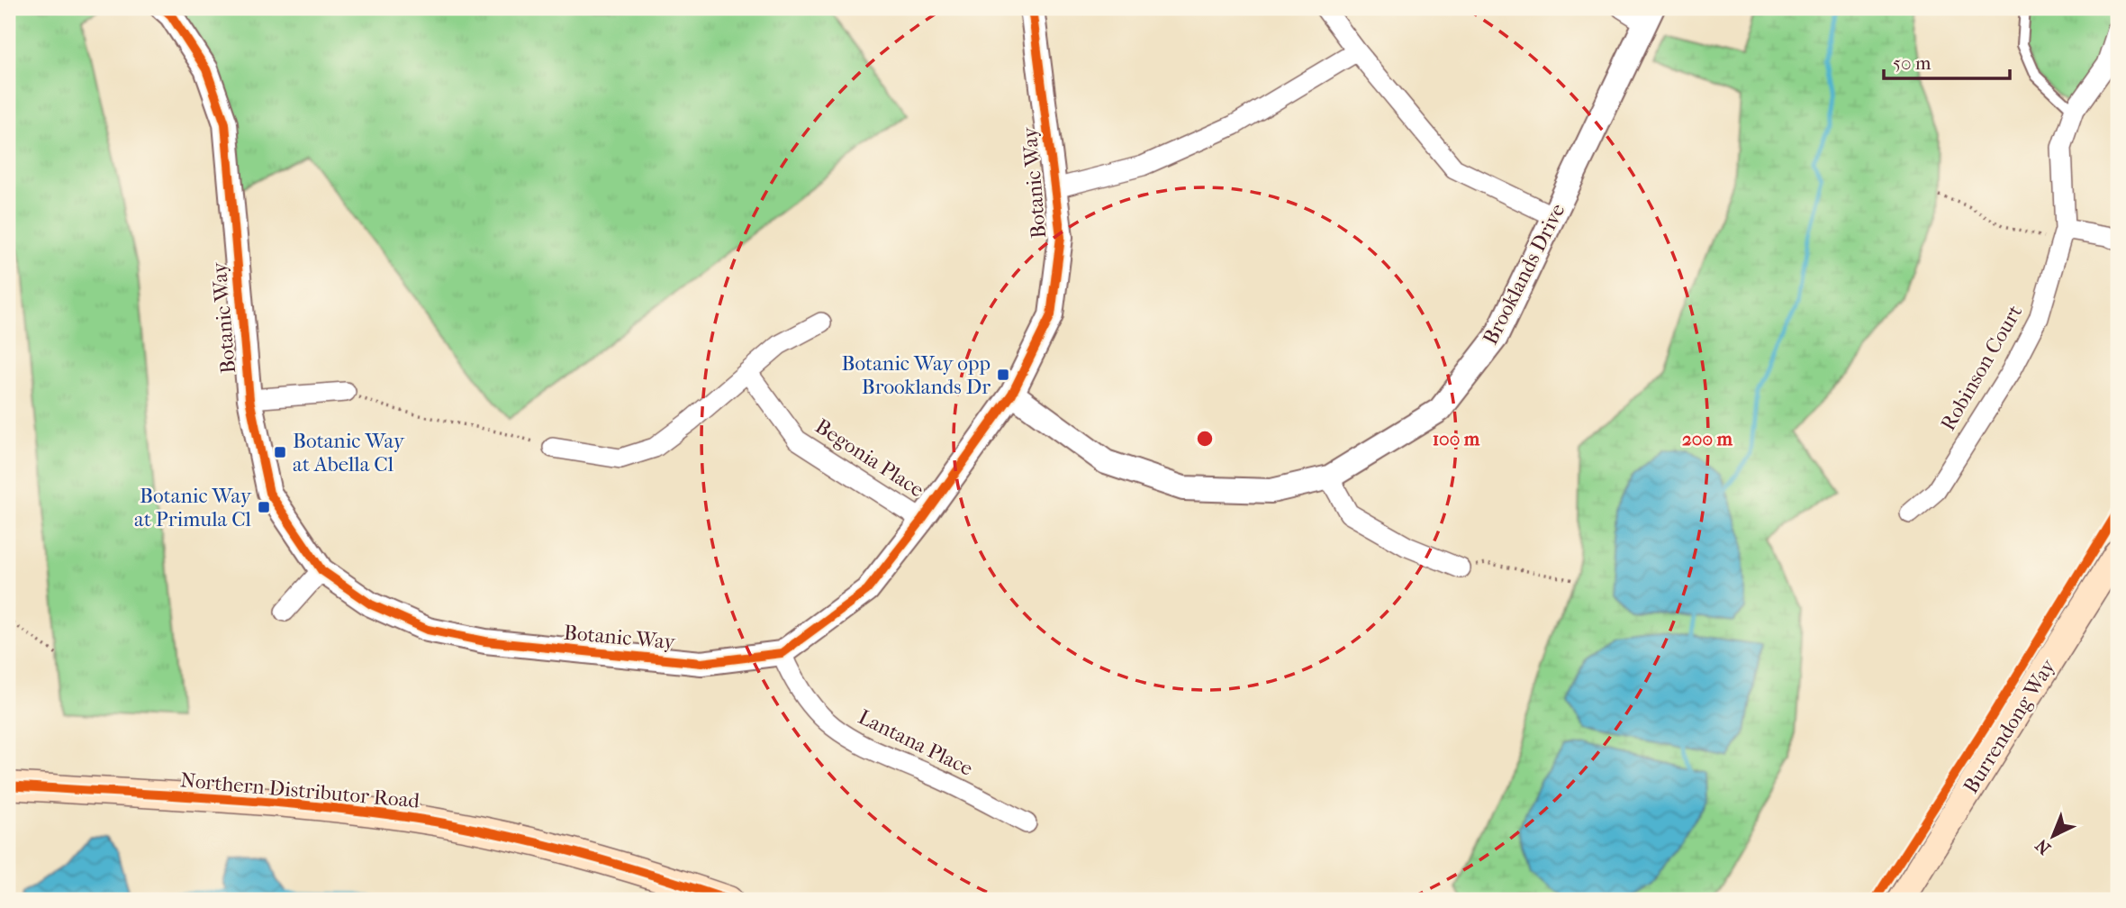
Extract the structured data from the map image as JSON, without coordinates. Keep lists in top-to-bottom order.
{
  "streets": {
    "main road": ["Burrendong Way", "Northern Distributor Road"],
    "street": [
      "Botanic Way",
      "Brooklands Drive",
      "Robinson Court",
      "Begonia Place",
      "Lantana Place"
    ]
  },
  "crossings": [
    ["Botanic Way", "Brooklands Drive"],
    ["Botanic Way", "Begonia Place"],
    ["Botanic Way", "Lantana Place"]
  ],
  "places": {
    "transit": ["Botanic Way opp Brooklands Dr", "Botanic Way at Abella Cl", "Botanic Way at Primula Cl"]
  },
  "scale_bar": "50 m",
  "north": "bottom left",
  "rings": ["100 m", "200 m"]
}
